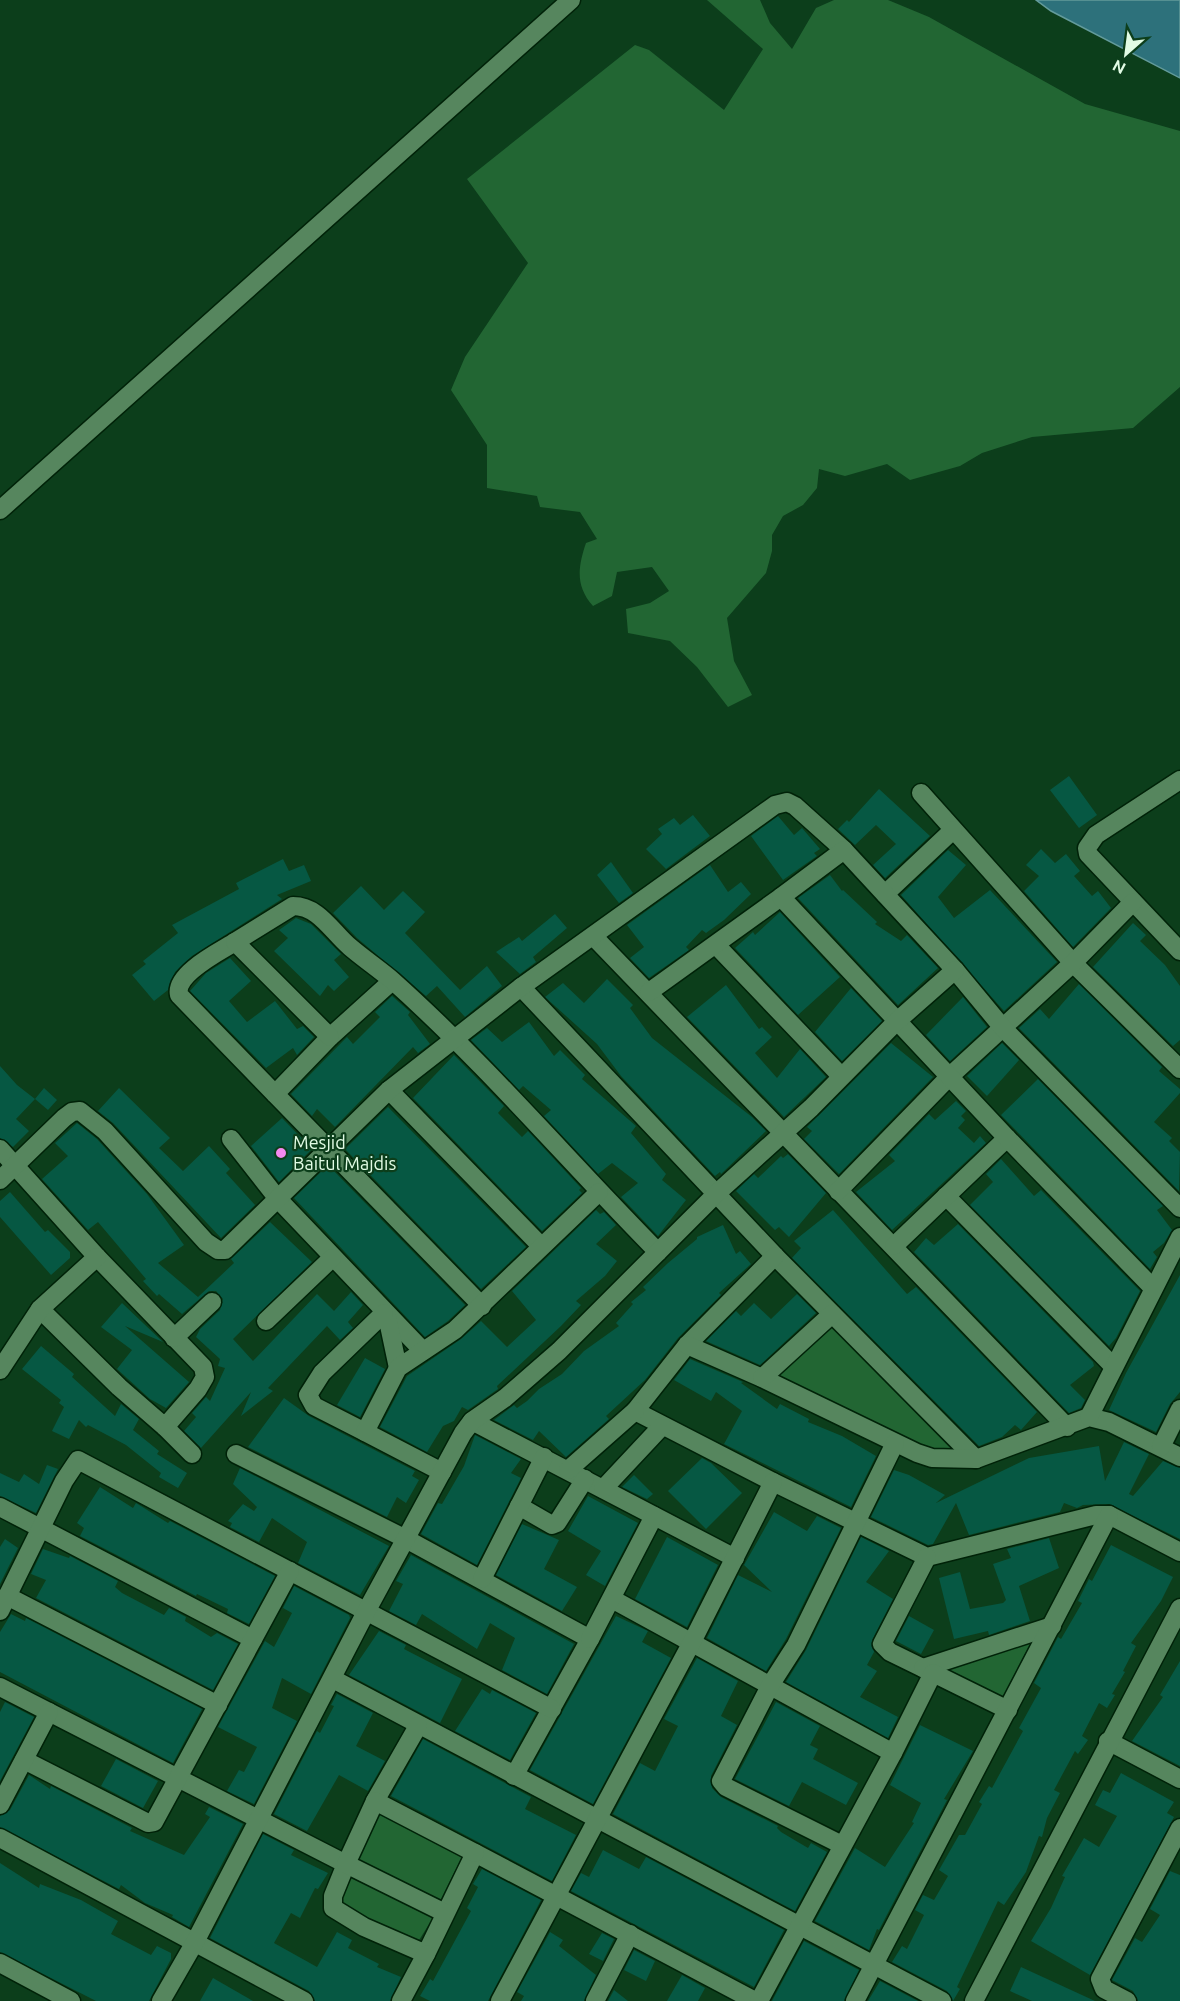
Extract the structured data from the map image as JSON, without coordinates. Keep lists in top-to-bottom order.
{
  "places": ["Mesjid Baitul Majdis"],
  "north": "bottom left"
}
